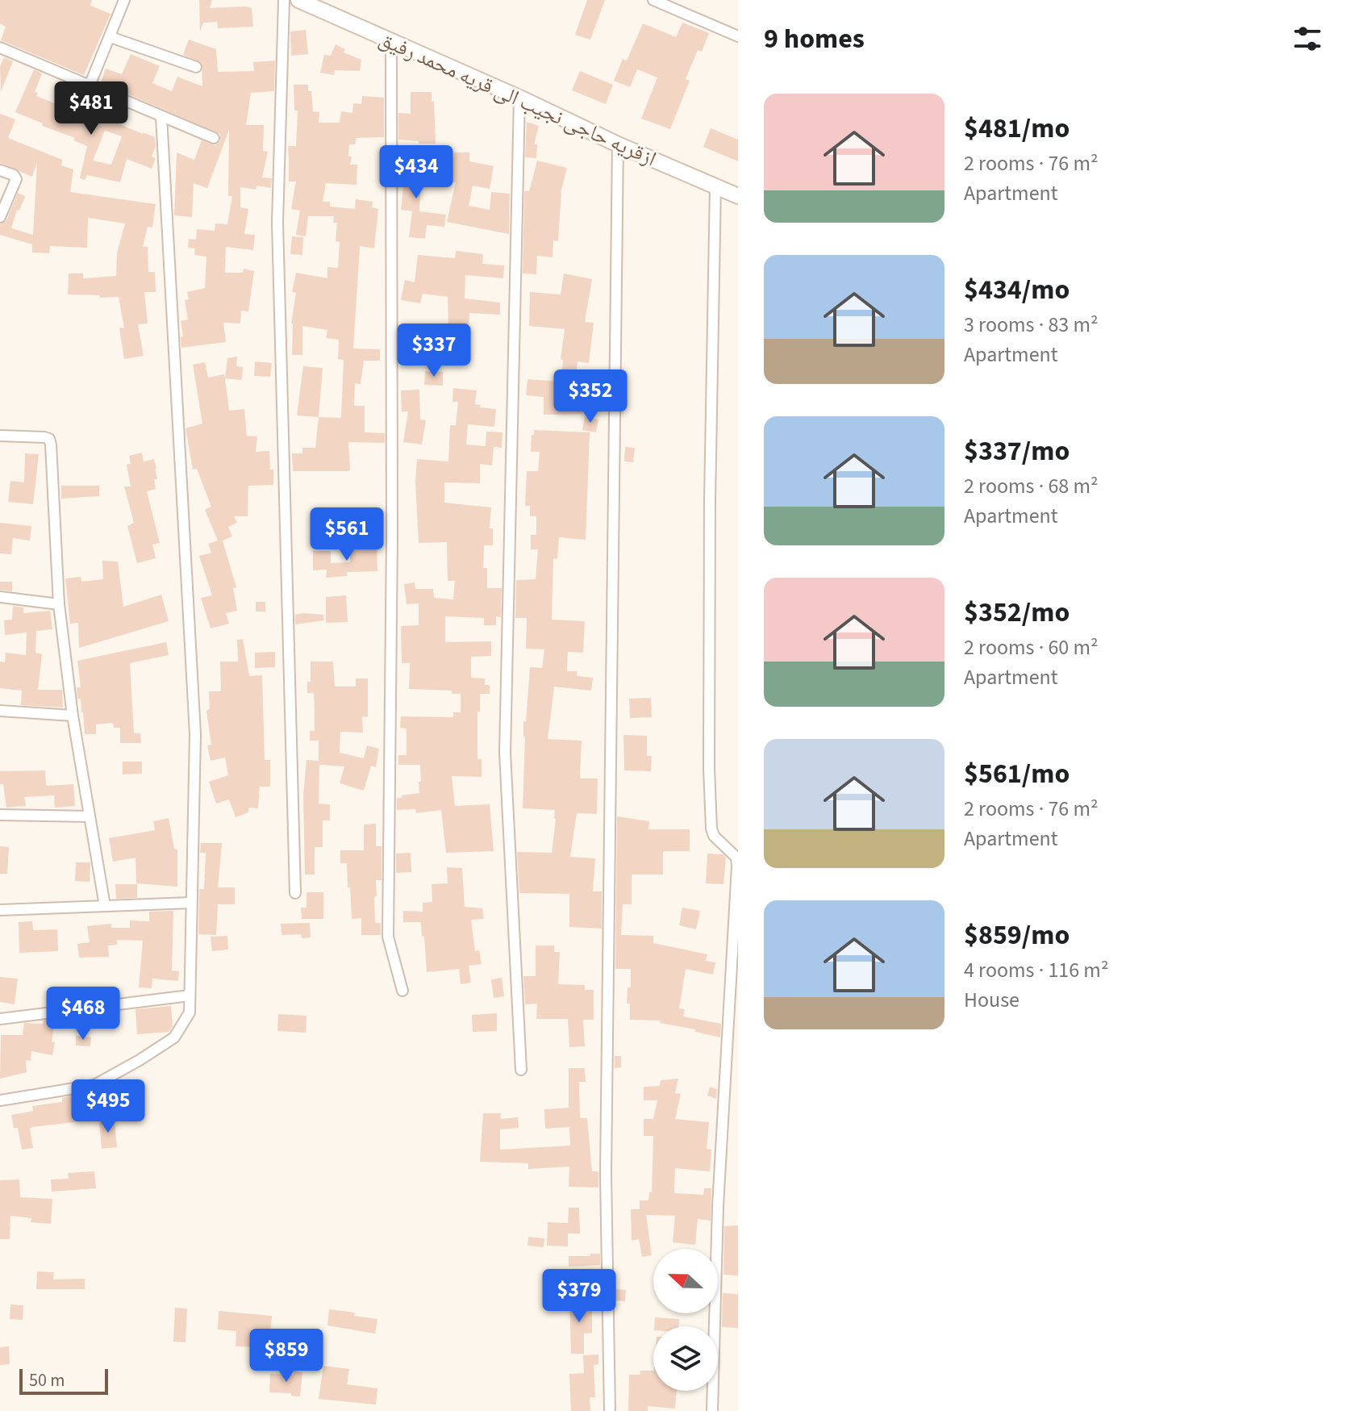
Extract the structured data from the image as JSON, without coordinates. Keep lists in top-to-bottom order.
{
  "streets": {
    "street": ["ازقریه حاجی نجیب الی قریه محمد رفیق"]
  },
  "scale_bar": "50 m",
  "north": "left",
  "page": {
    "heading": "9 homes",
    "list": [
      {
        "name": "$481/mo",
        "note": "2 rooms · 76 m² · Apartment"
      },
      {
        "name": "$434/mo",
        "note": "3 rooms · 83 m² · Apartment"
      },
      {
        "name": "$337/mo",
        "note": "2 rooms · 68 m² · Apartment"
      },
      {
        "name": "$352/mo",
        "note": "2 rooms · 60 m² · Apartment"
      },
      {
        "name": "$561/mo",
        "note": "2 rooms · 76 m² · Apartment"
      },
      {
        "name": "$859/mo",
        "note": "4 rooms · 116 m² · House"
      }
    ],
    "price": [
      "$481",
      "$434",
      "$337",
      "$352",
      "$561",
      "$468",
      "$495",
      "$379",
      "$859"
    ],
    "scale": "50 m"
  }
}
